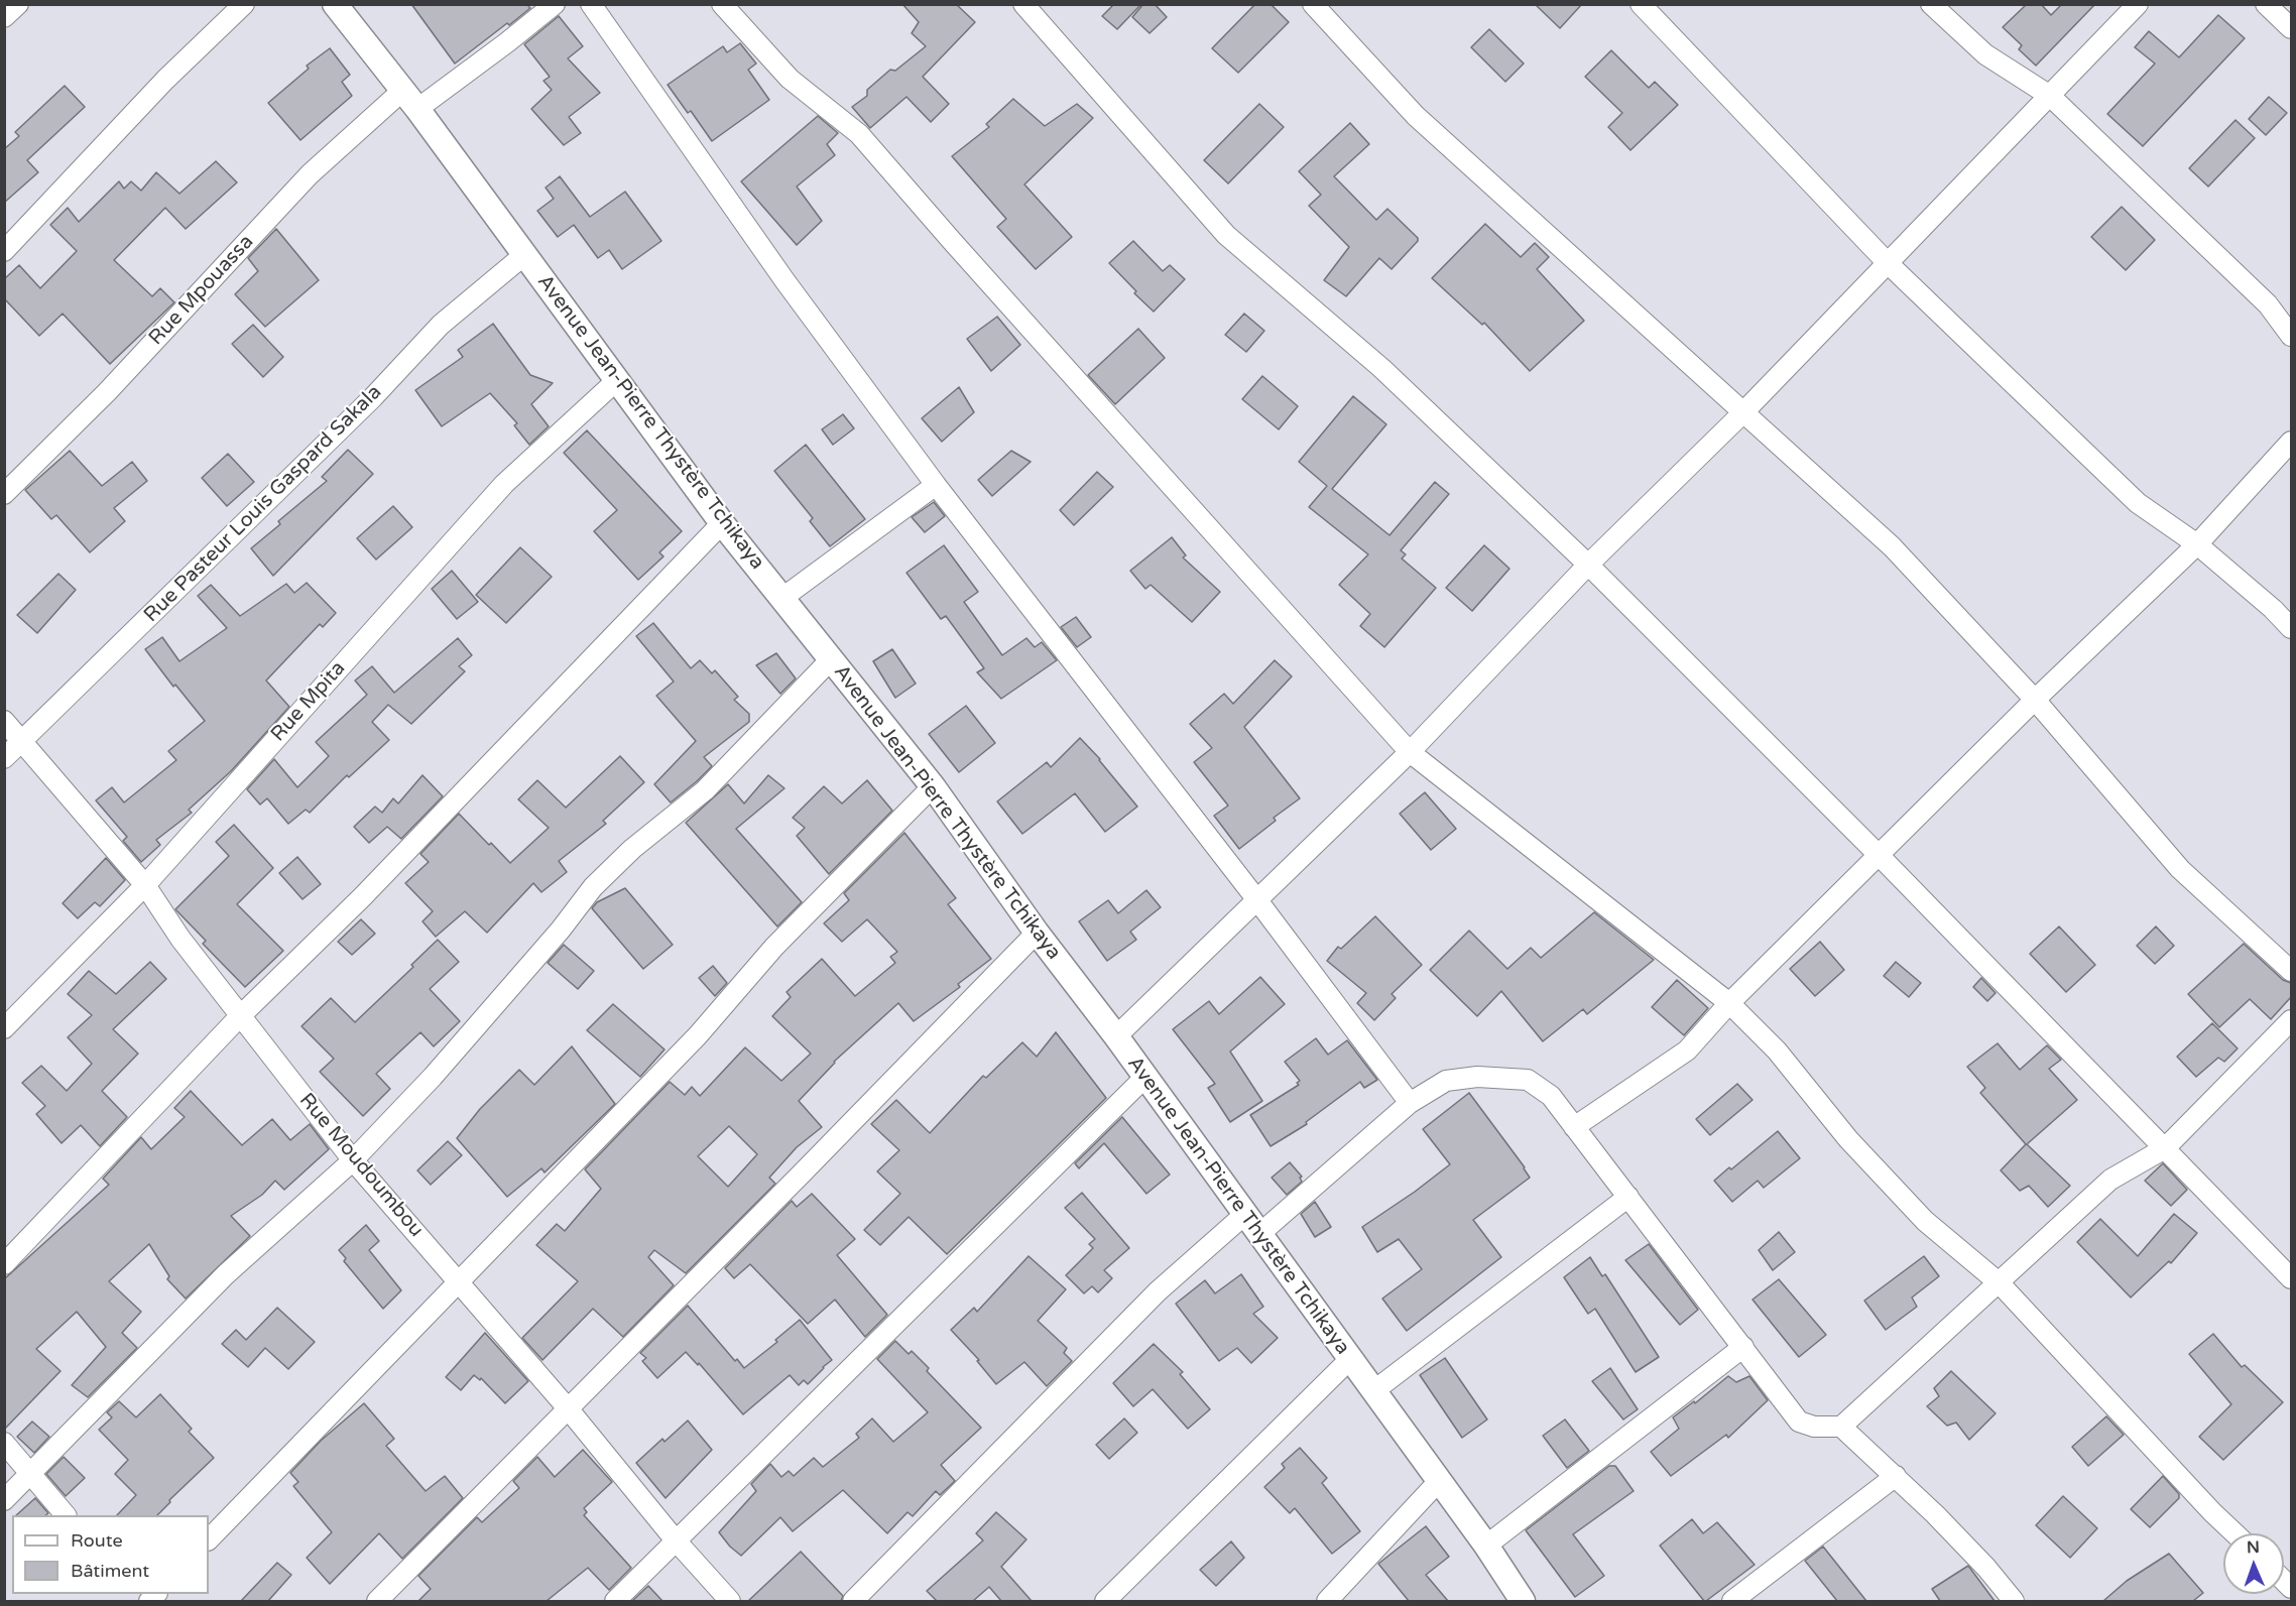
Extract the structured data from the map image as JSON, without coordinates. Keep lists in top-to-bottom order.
{
  "streets": {
    "street": [
      "Rue Mpouassa",
      "Avenue Jean-Pierre Thystère Tchikaya",
      "Rue Pasteur Louis Gaspard Sakala",
      "Rue Mpita",
      "Rue Moudoumbou"
    ]
  },
  "crossings": [
    ["Rue Mpouassa", "Avenue Jean-Pierre Thystère Tchikaya"],
    ["Avenue Jean-Pierre Thystère Tchikaya", "Rue Pasteur Louis Gaspard Sakala"],
    ["Avenue Jean-Pierre Thystère Tchikaya", "Rue Mpita"],
    ["Rue Pasteur Louis Gaspard Sakala", "Rue Moudoumbou"],
    ["Rue Mpita", "Rue Moudoumbou"]
  ],
  "legend": ["Route", "Bâtiment"],
  "north": "top"
}
